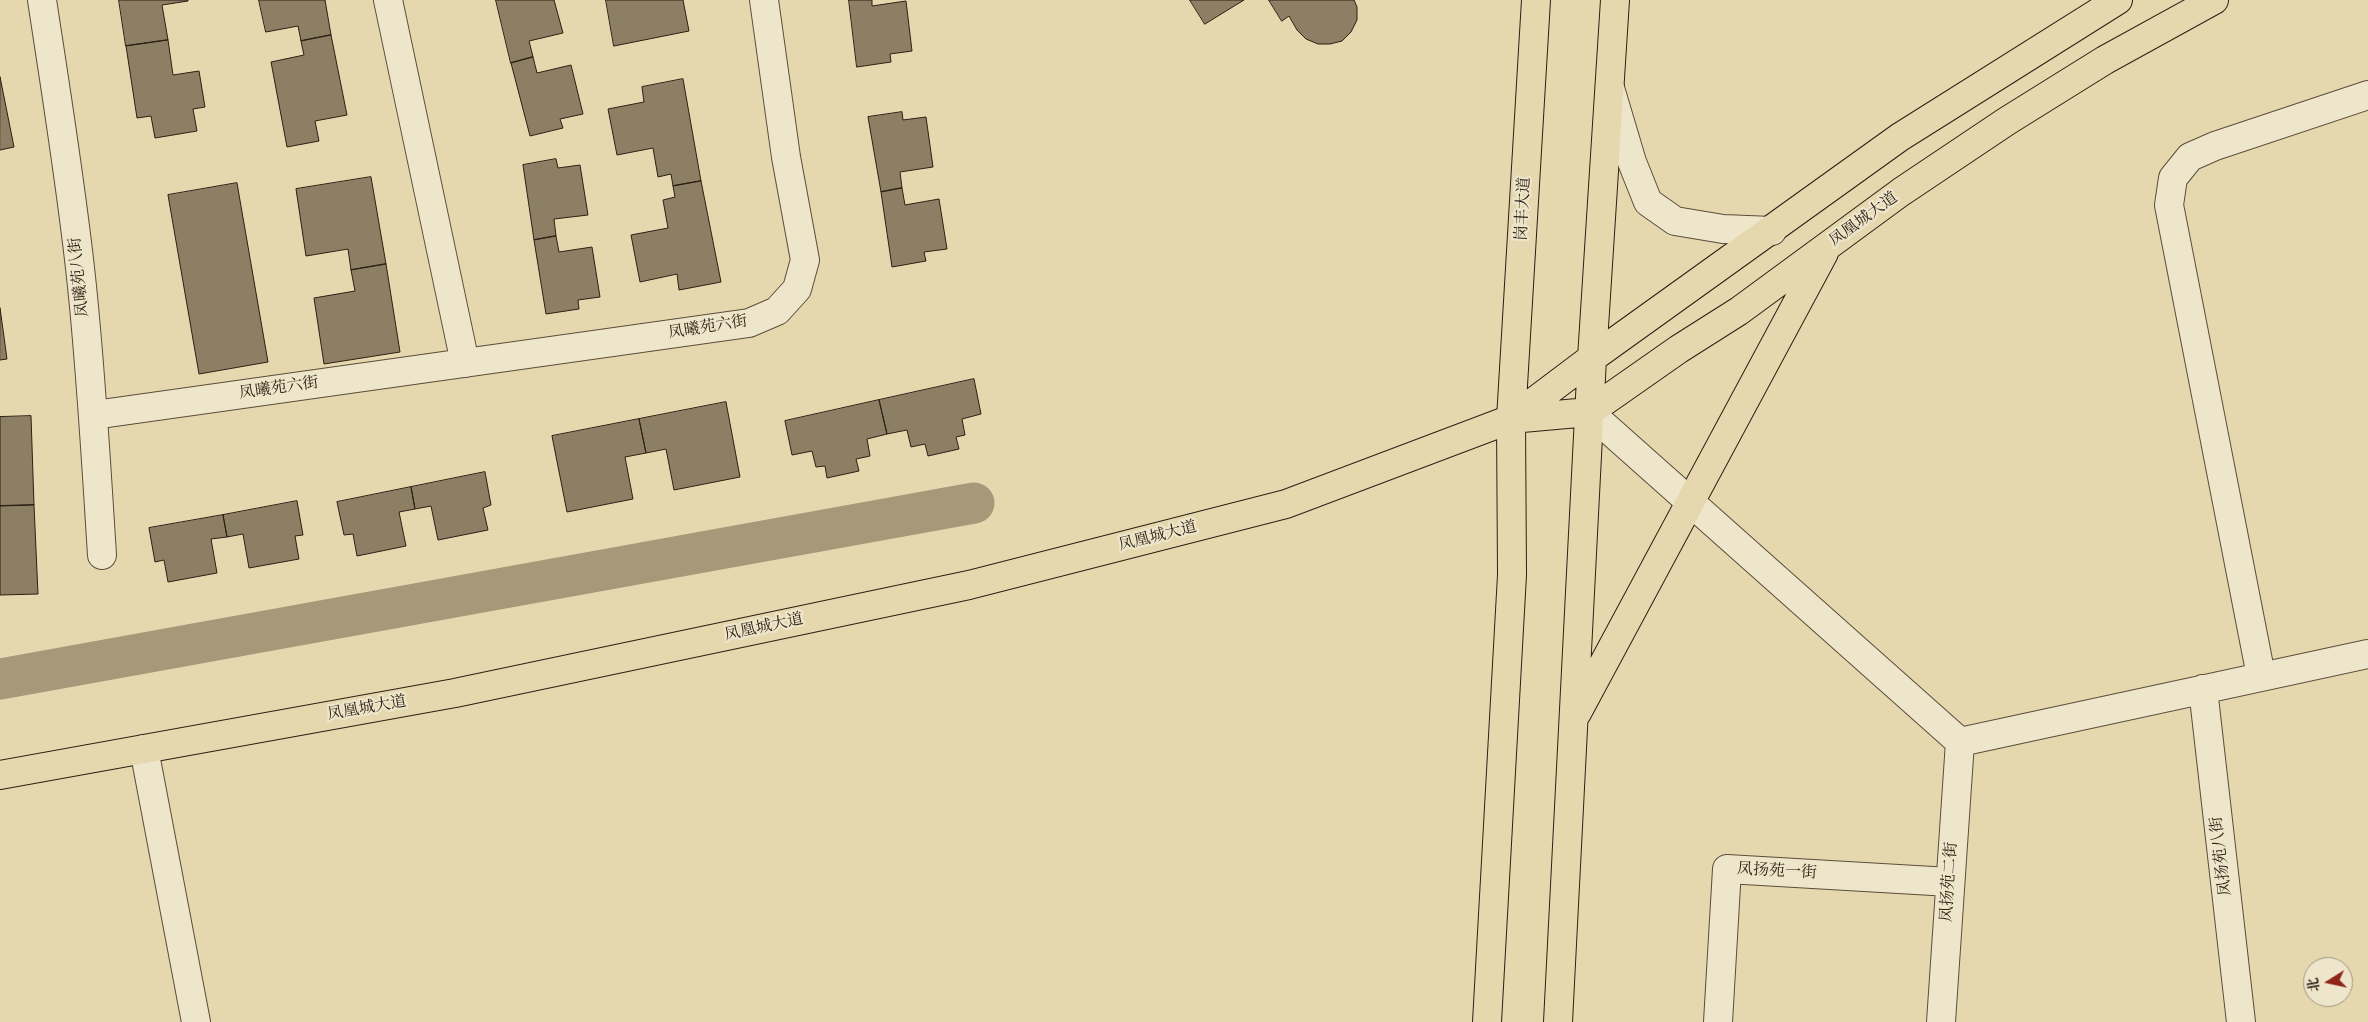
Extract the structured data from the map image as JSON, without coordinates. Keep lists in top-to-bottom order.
{
  "streets": {
    "main road": ["岗丰大道", "凤凰城大道"],
    "street": [
      "凤曦苑八街",
      "凤曦苑六街",
      "凤扬苑八街",
      "凤扬苑一街",
      "凤扬苑二街"
    ]
  },
  "crossings": [
    ["岗丰大道", "凤凰城大道"],
    ["凤曦苑八街", "凤曦苑六街"],
    ["凤扬苑一街", "凤扬苑二街"]
  ],
  "north": "left"
}
